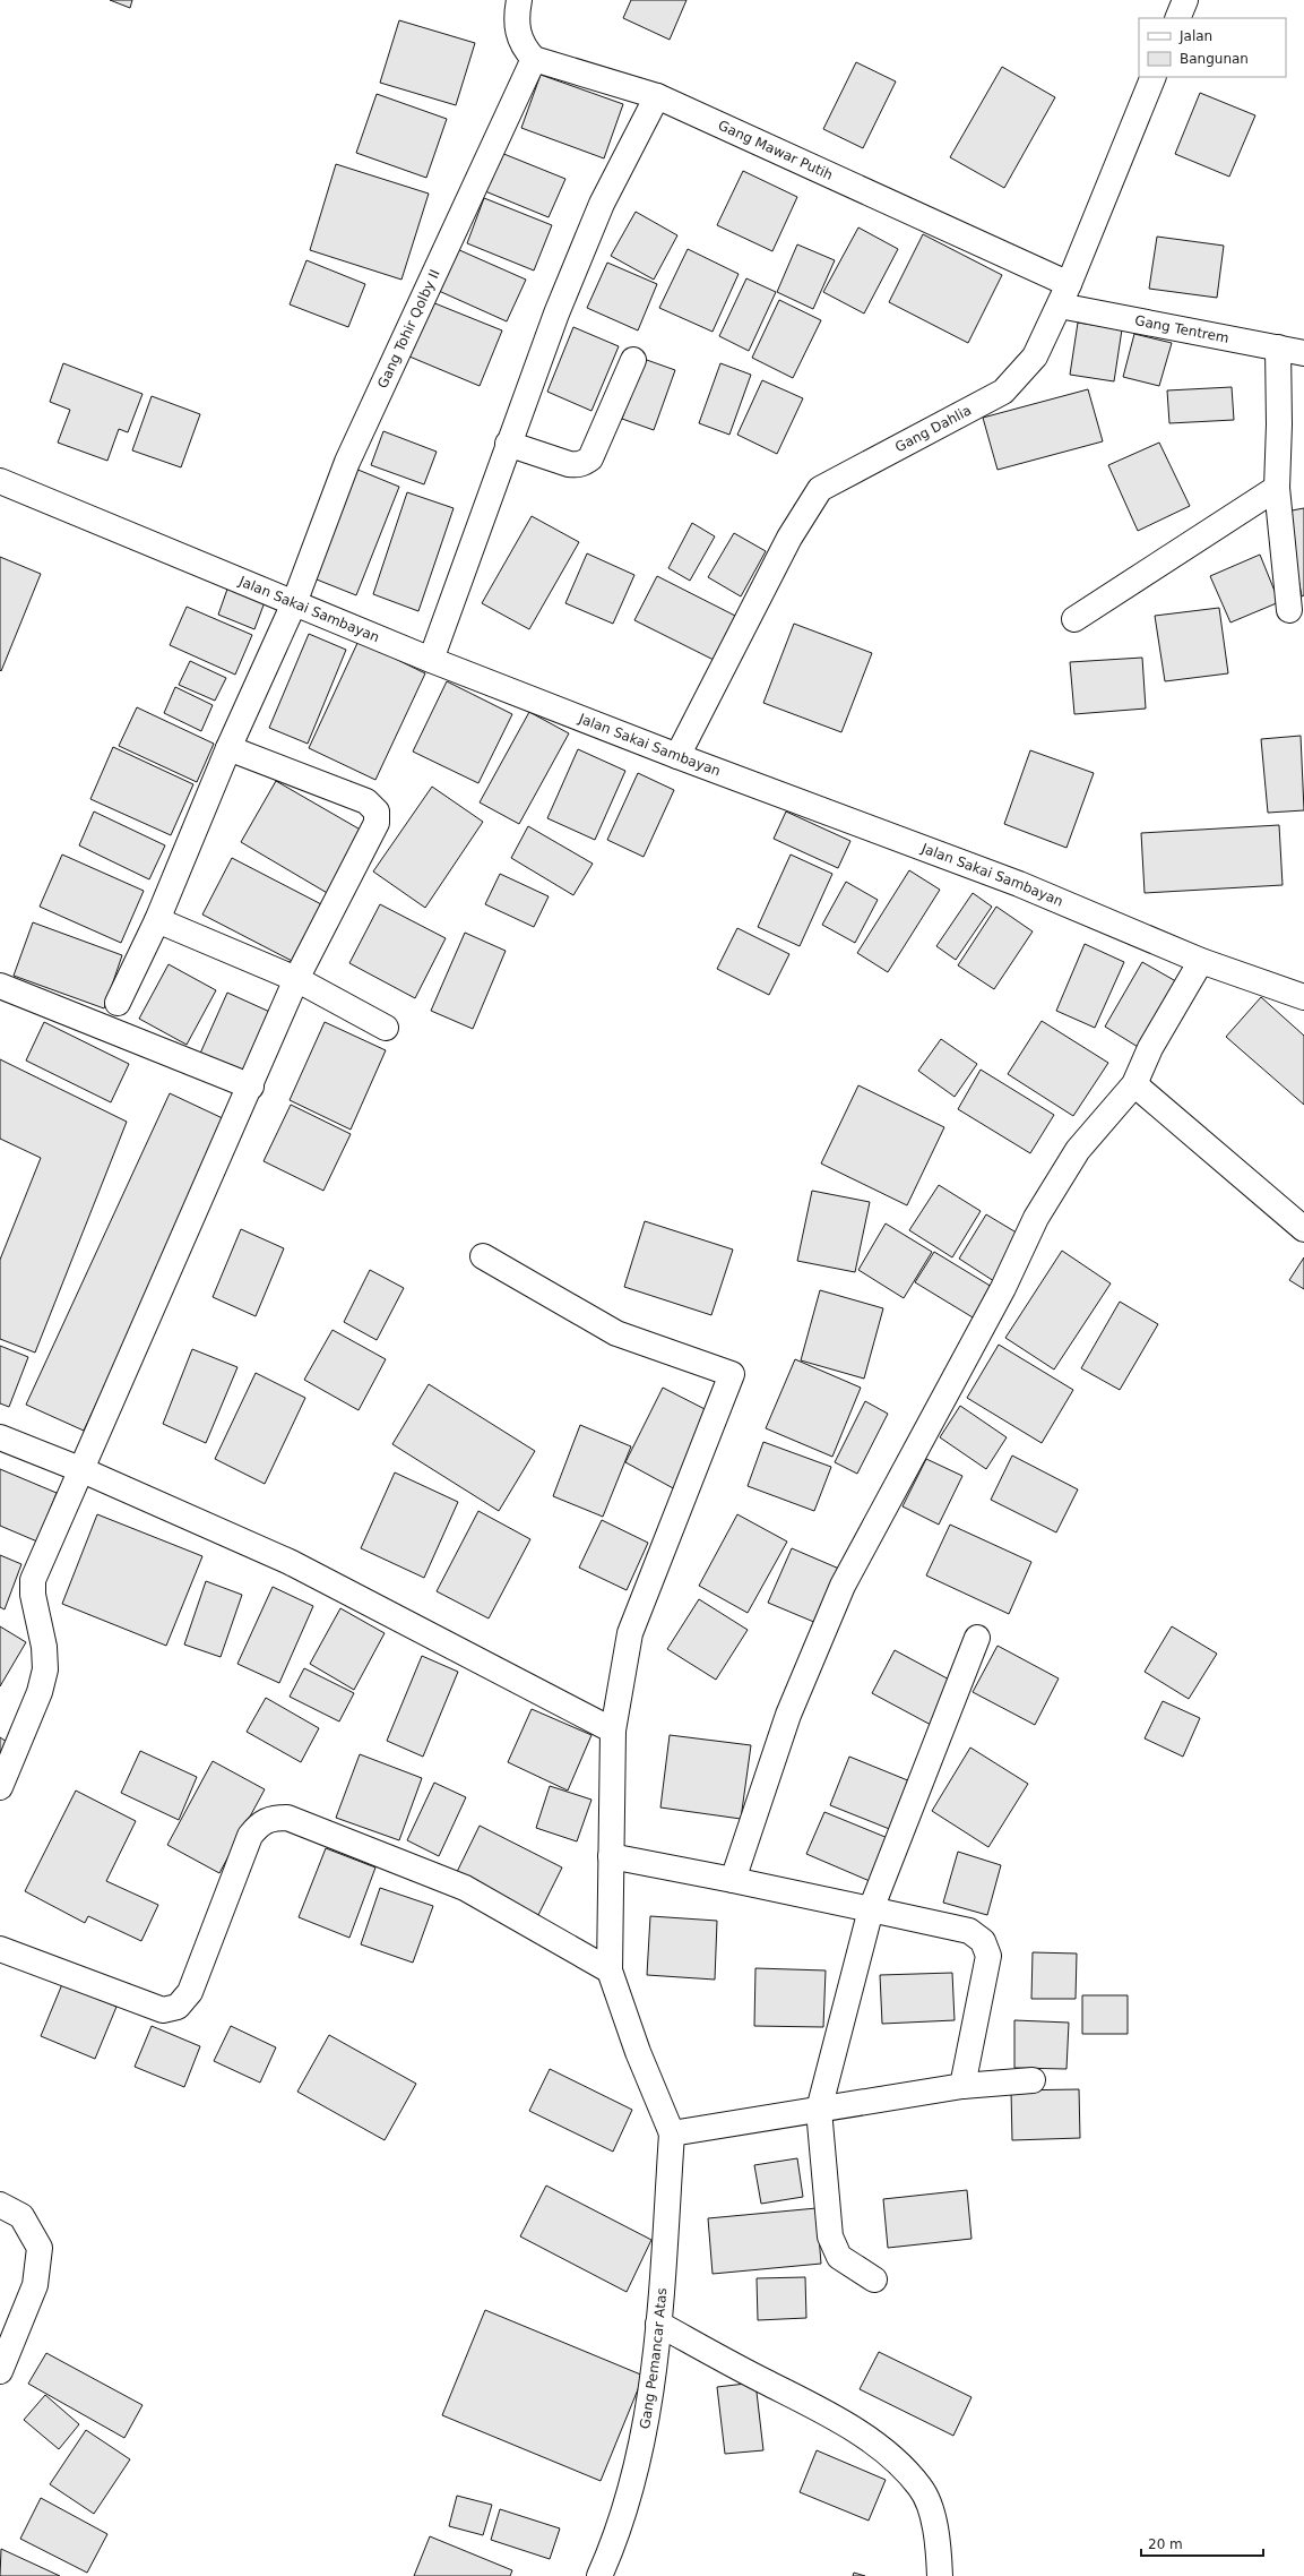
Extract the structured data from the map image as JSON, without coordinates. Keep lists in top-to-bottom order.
{
  "streets": {
    "street": [
      "Gang Mawar Putih",
      "Gang Tohir Qolby II",
      "Gang Tentrem",
      "Gang Dahlia",
      "Jalan Sakai Sambayan",
      "Gang Pemancar Atas"
    ]
  },
  "crossings": [
    ["Gang Mawar Putih", "Gang Tohir Qolby II"],
    ["Gang Mawar Putih", "Gang Tentrem"],
    ["Gang Mawar Putih", "Gang Dahlia"],
    ["Gang Tohir Qolby II", "Jalan Sakai Sambayan"],
    ["Gang Tentrem", "Gang Dahlia"],
    ["Gang Dahlia", "Jalan Sakai Sambayan"]
  ],
  "legend": ["Jalan", "Bangunan"],
  "scale_bar": "20 m"
}
